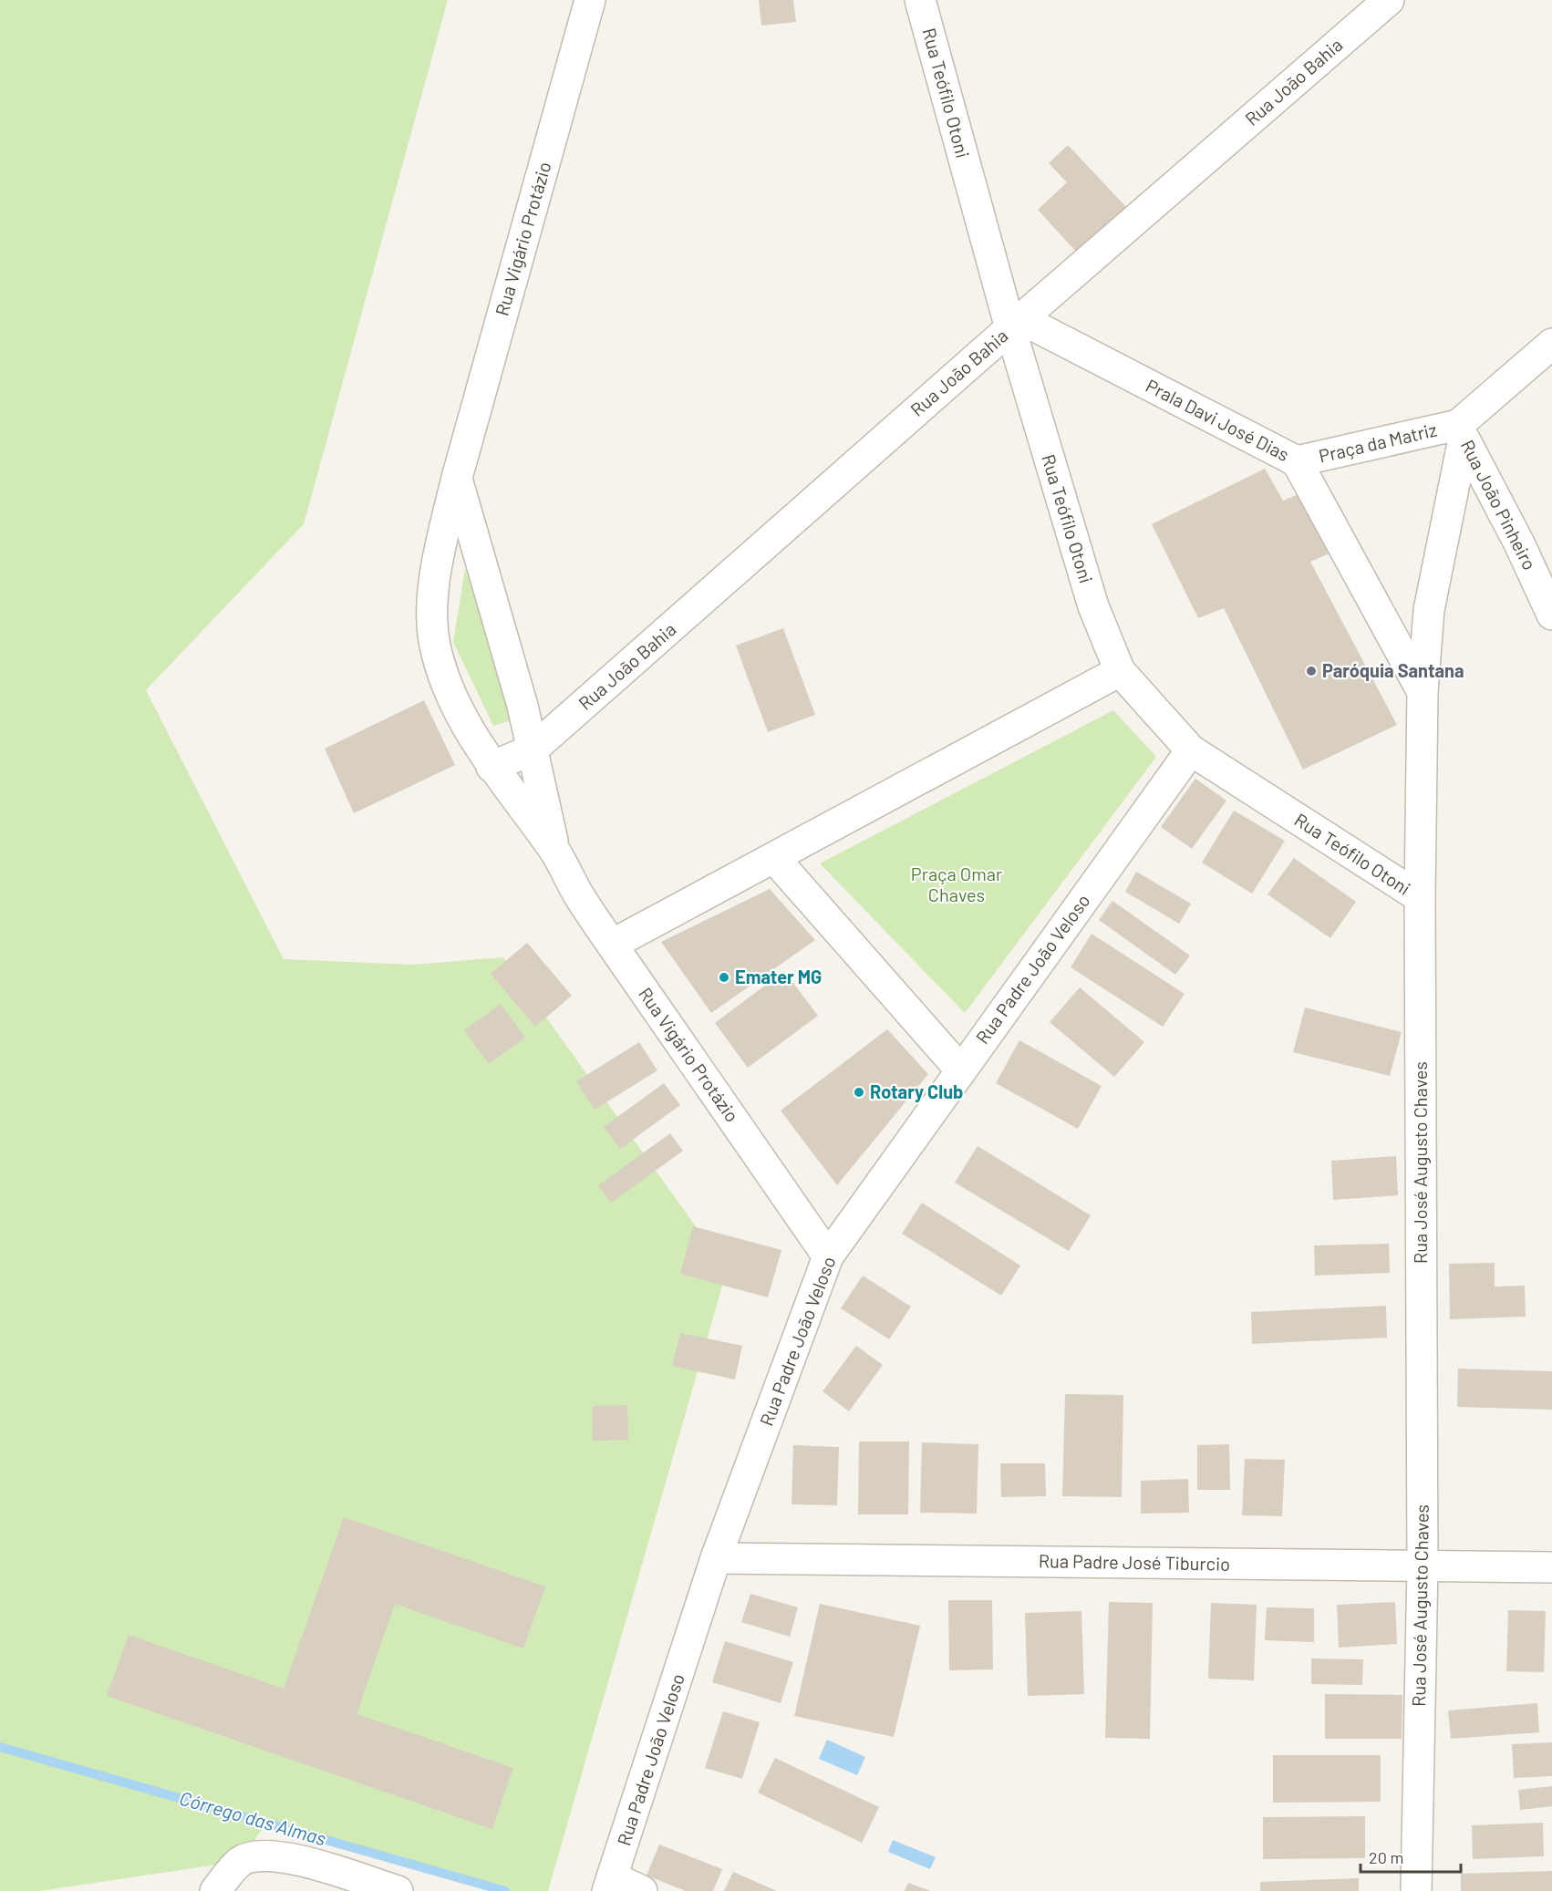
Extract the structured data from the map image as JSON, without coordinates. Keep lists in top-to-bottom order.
{
  "streets": {
    "street": [
      "Rua João Bahia",
      "Rua Teófilo Otoni",
      "Rua Vigário Protázio",
      "Prala Davi José Dias",
      "Praça da Matriz",
      "Rua João Pinheiro",
      "Rua Padre João Veloso",
      "Rua José Augusto Chaves",
      "Rua Padre José Tiburcio"
    ]
  },
  "crossings": [
    ["Rua João Bahia", "Rua Teófilo Otoni"],
    ["Rua João Bahia", "Rua Vigário Protázio"],
    ["Rua João Bahia", "Prala Davi José Dias"],
    ["Rua Teófilo Otoni", "Prala Davi José Dias"],
    ["Rua Teófilo Otoni", "Rua Padre João Veloso"],
    ["Rua Teófilo Otoni", "Rua José Augusto Chaves"],
    ["Rua Vigário Protázio", "Rua Padre João Veloso"],
    ["Prala Davi José Dias", "Praça da Matriz"],
    ["Prala Davi José Dias", "Rua José Augusto Chaves"],
    ["Praça da Matriz", "Rua João Pinheiro"],
    ["Praça da Matriz", "Rua José Augusto Chaves"],
    ["Rua João Pinheiro", "Rua José Augusto Chaves"],
    ["Rua Padre João Veloso", "Rua Padre José Tiburcio"],
    ["Rua José Augusto Chaves", "Rua Padre José Tiburcio"]
  ],
  "water": ["Córrego das Almas"],
  "parks": ["Praça Omar Chaves"],
  "places": ["Paróquia Santana", "Emater MG", "Rotary Club"],
  "scale_bar": "20 m"
}
